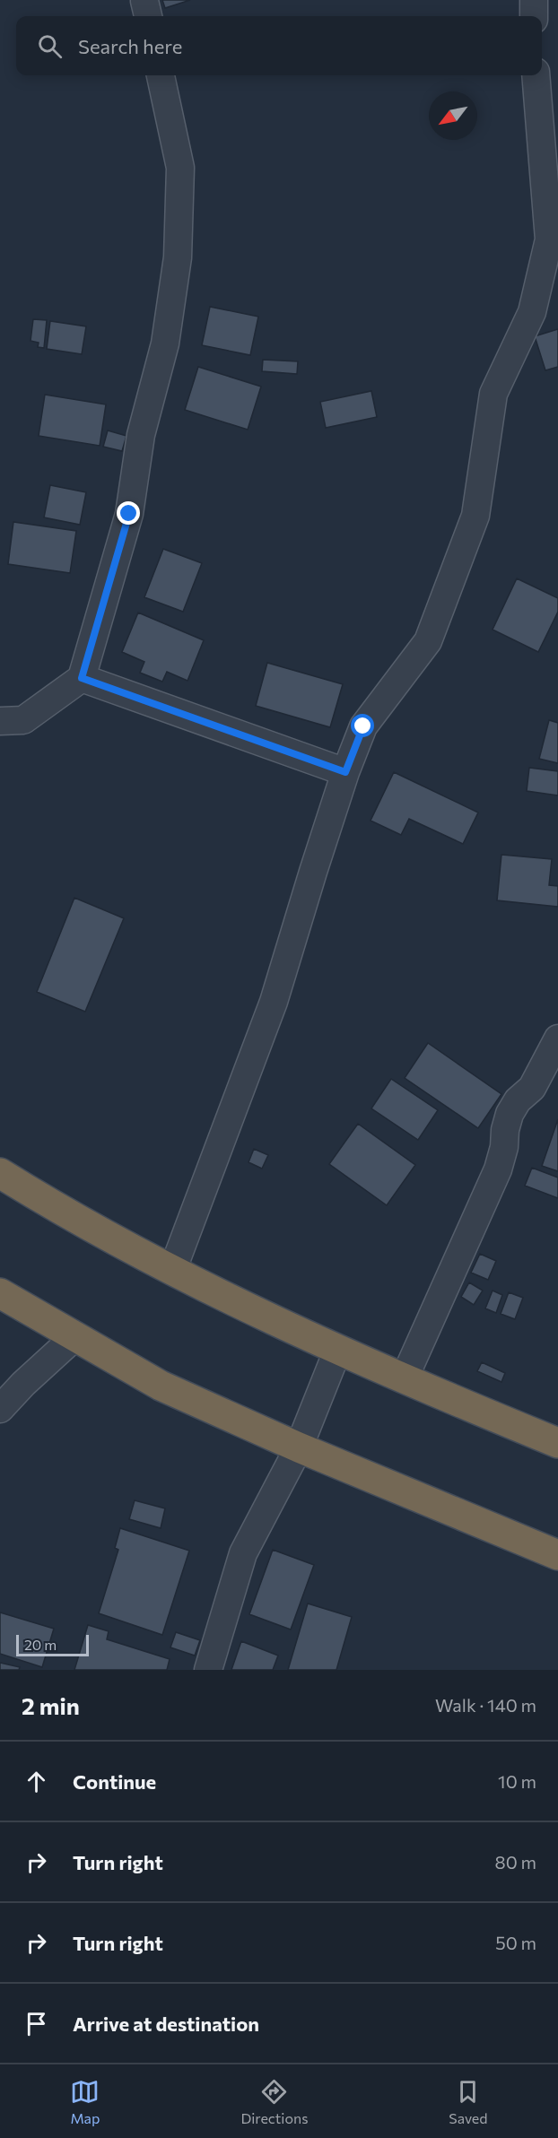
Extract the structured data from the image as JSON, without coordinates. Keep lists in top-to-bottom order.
{
  "scale_bar": "20 m",
  "north": "bottom left",
  "page": {
    "search": "Search here",
    "scale": "20 m",
    "heading": ["2 min", "Walk · 140 m"],
    "list": [
      ["Continue", "10 m"],
      ["Turn right", "80 m"],
      ["Turn right", "50 m"],
      "Arrive at destination"
    ],
    "nav": ["Map", "Directions", "Saved"]
  }
}
